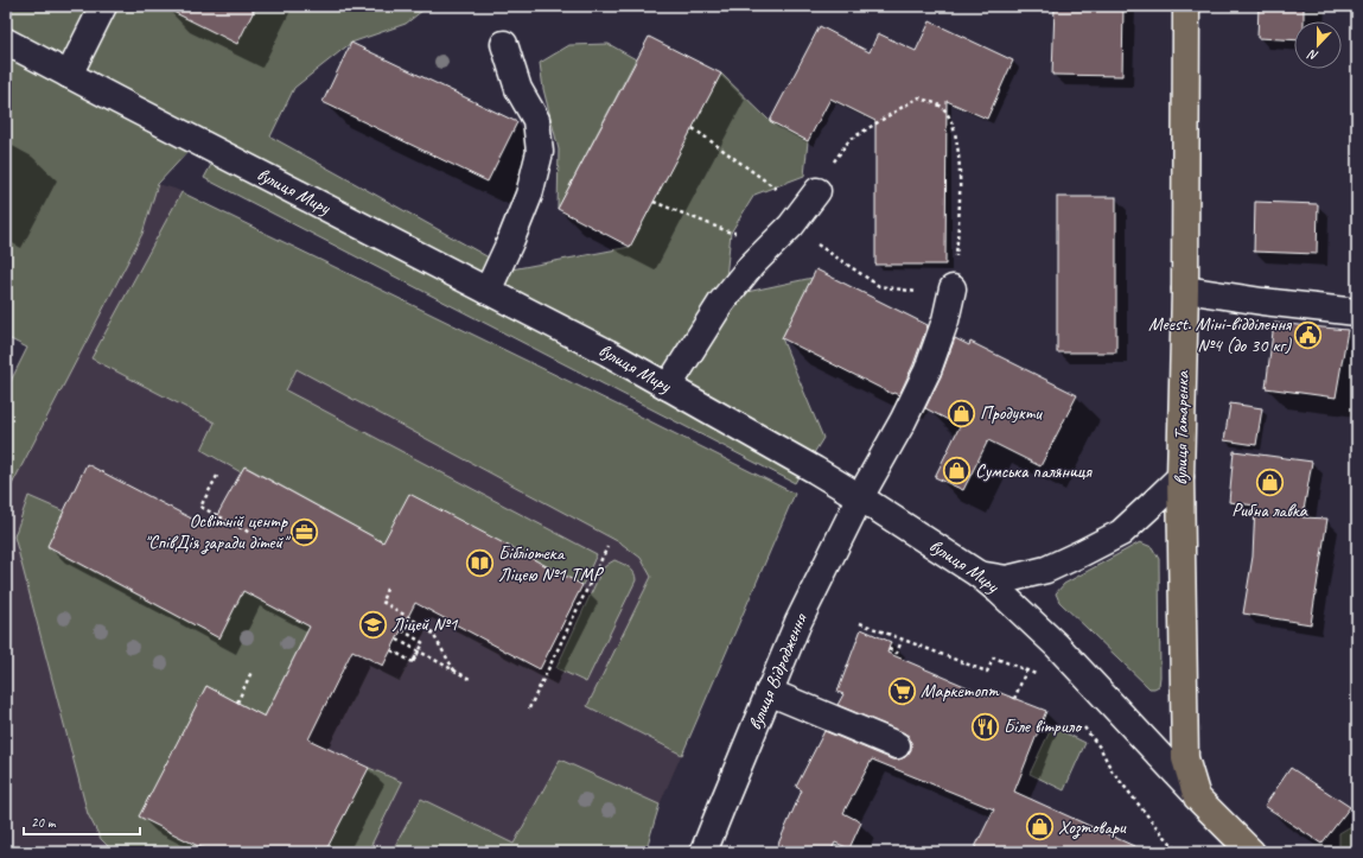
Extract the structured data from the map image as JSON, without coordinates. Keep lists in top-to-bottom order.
{
  "streets": {
    "main road": ["вулиця Татаренка"],
    "street": ["вулиця Миру", "вулиця Відродження"]
  },
  "crossings": [
    ["вулиця Миру", "вулиця Татаренка"],
    ["вулиця Миру", "вулиця Відродження"]
  ],
  "places": {
    "public building": ["Meest. Міні-відділення №4 (до 30 кг)"],
    "shop": [
      "Продукти",
      "Сумська паляниця",
      "Рибна лавка",
      "Хозтовари"
    ],
    "office": ["Освітній центр \"СпівДія заради дітей\""],
    "library": ["Бібліотека Ліцею №1 ТМР"],
    "school or university": ["Ліцей №1"],
    "supermarket": ["Маркетопт"],
    "restaurant": ["Біле вітрило"]
  },
  "scale_bar": "20 m",
  "north": "bottom"
}
